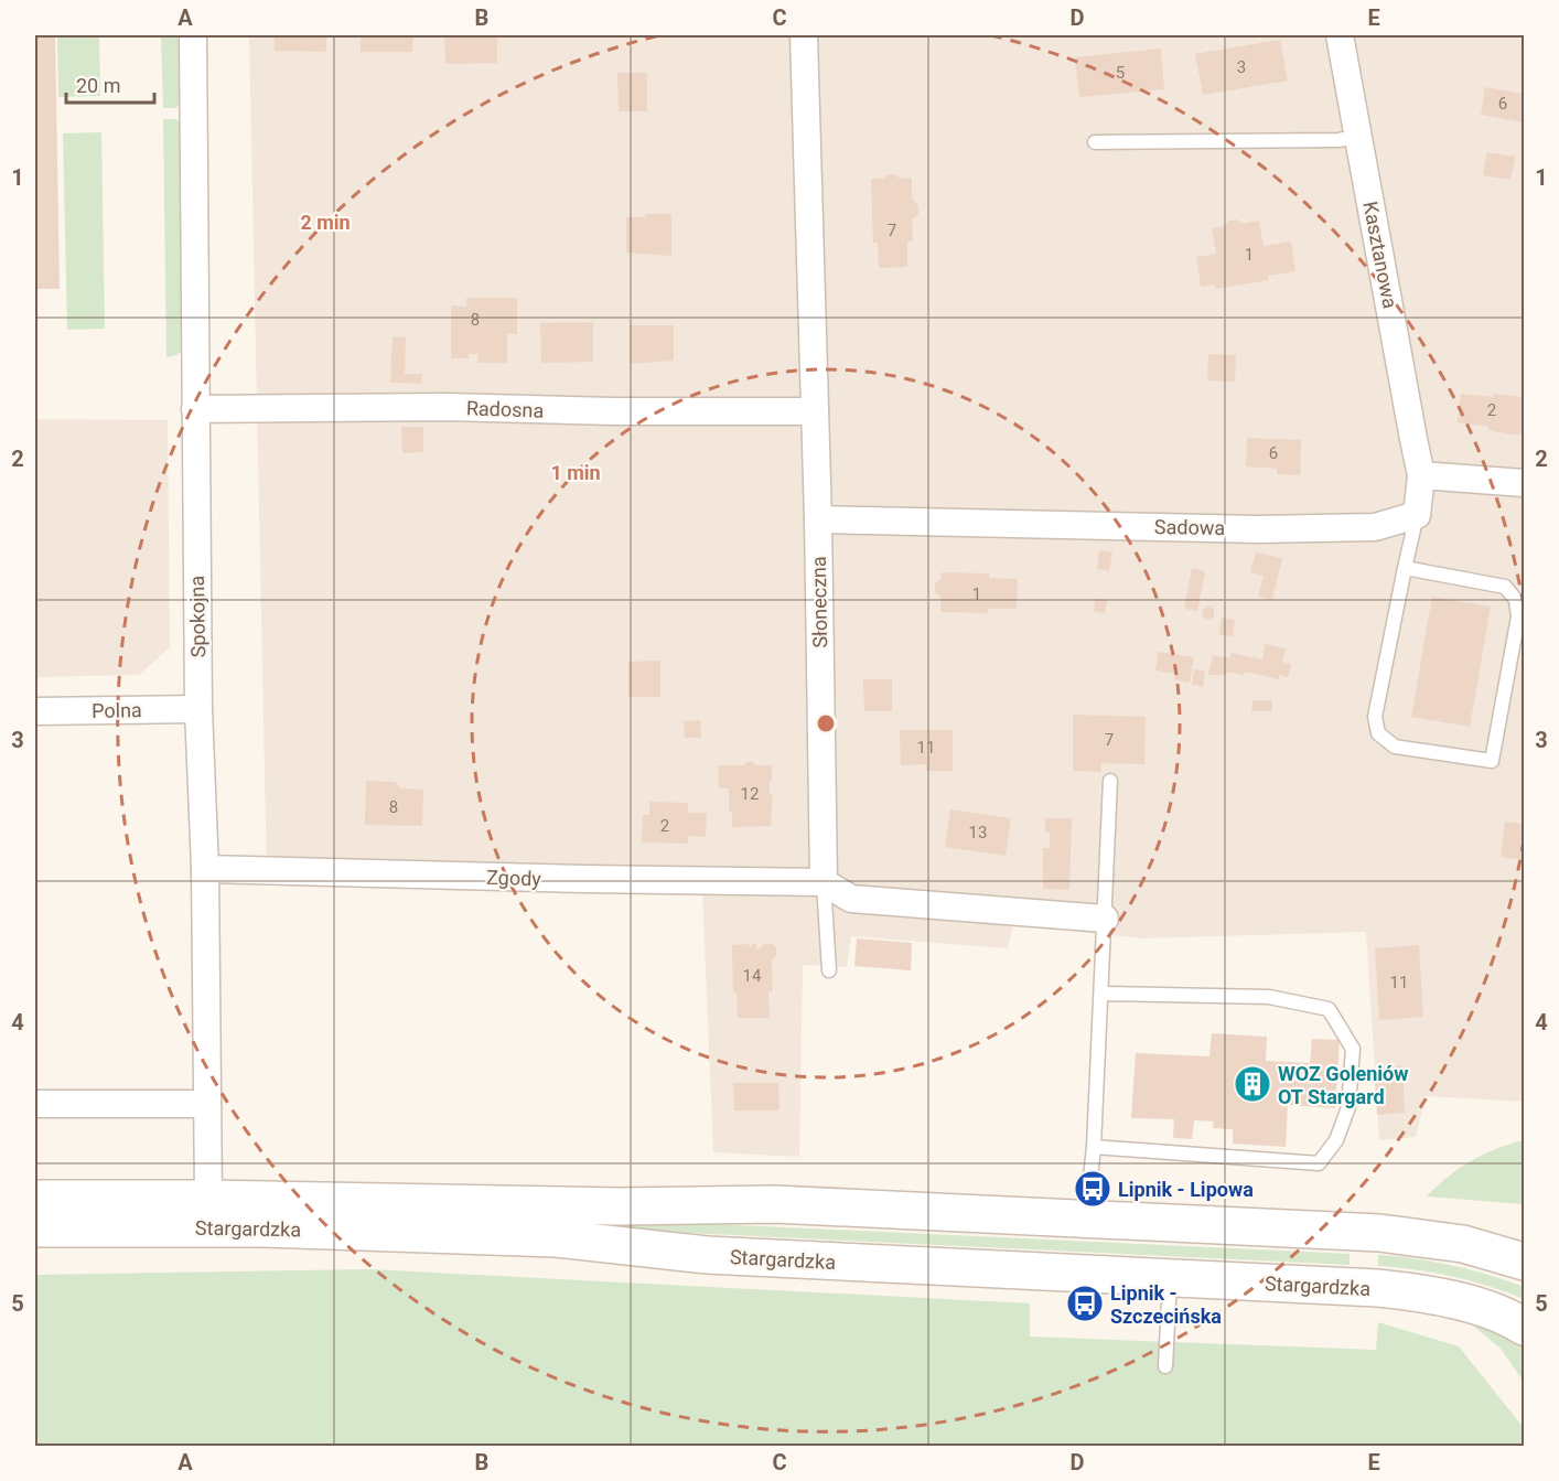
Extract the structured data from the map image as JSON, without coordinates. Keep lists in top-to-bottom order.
{
  "streets": {
    "main road": ["Stargardzka"],
    "street": [
      "Kasztanowa",
      "Radosna",
      "Sadowa",
      "Słoneczna",
      "Spokojna",
      "Polna",
      "Zgody"
    ]
  },
  "crossings": [
    ["Radosna", "Słoneczna"],
    ["Radosna", "Spokojna"],
    ["Sadowa", "Słoneczna"],
    ["Słoneczna", "Zgody"],
    ["Spokojna", "Polna"],
    ["Spokojna", "Zgody"],
    ["Spokojna", "Stargardzka"]
  ],
  "places": {
    "building": ["WOZ Goleniów OT Stargard"],
    "bus stop": ["Lipnik - Lipowa", "Lipnik - Szczecińska"]
  },
  "house_numbers": [
    "3",
    "5",
    "6",
    "7",
    "1",
    "8",
    "2",
    "6",
    "1",
    "7",
    "11",
    "12",
    "8",
    "2",
    "13",
    "14",
    "11"
  ],
  "scale_bar": "20 m",
  "grid": {
    "columns": [
      "A",
      "B",
      "C",
      "D",
      "E"
    ],
    "rows": [
      "1",
      "2",
      "3",
      "4",
      "5"
    ]
  },
  "rings": ["2 min", "1 min"]
}
